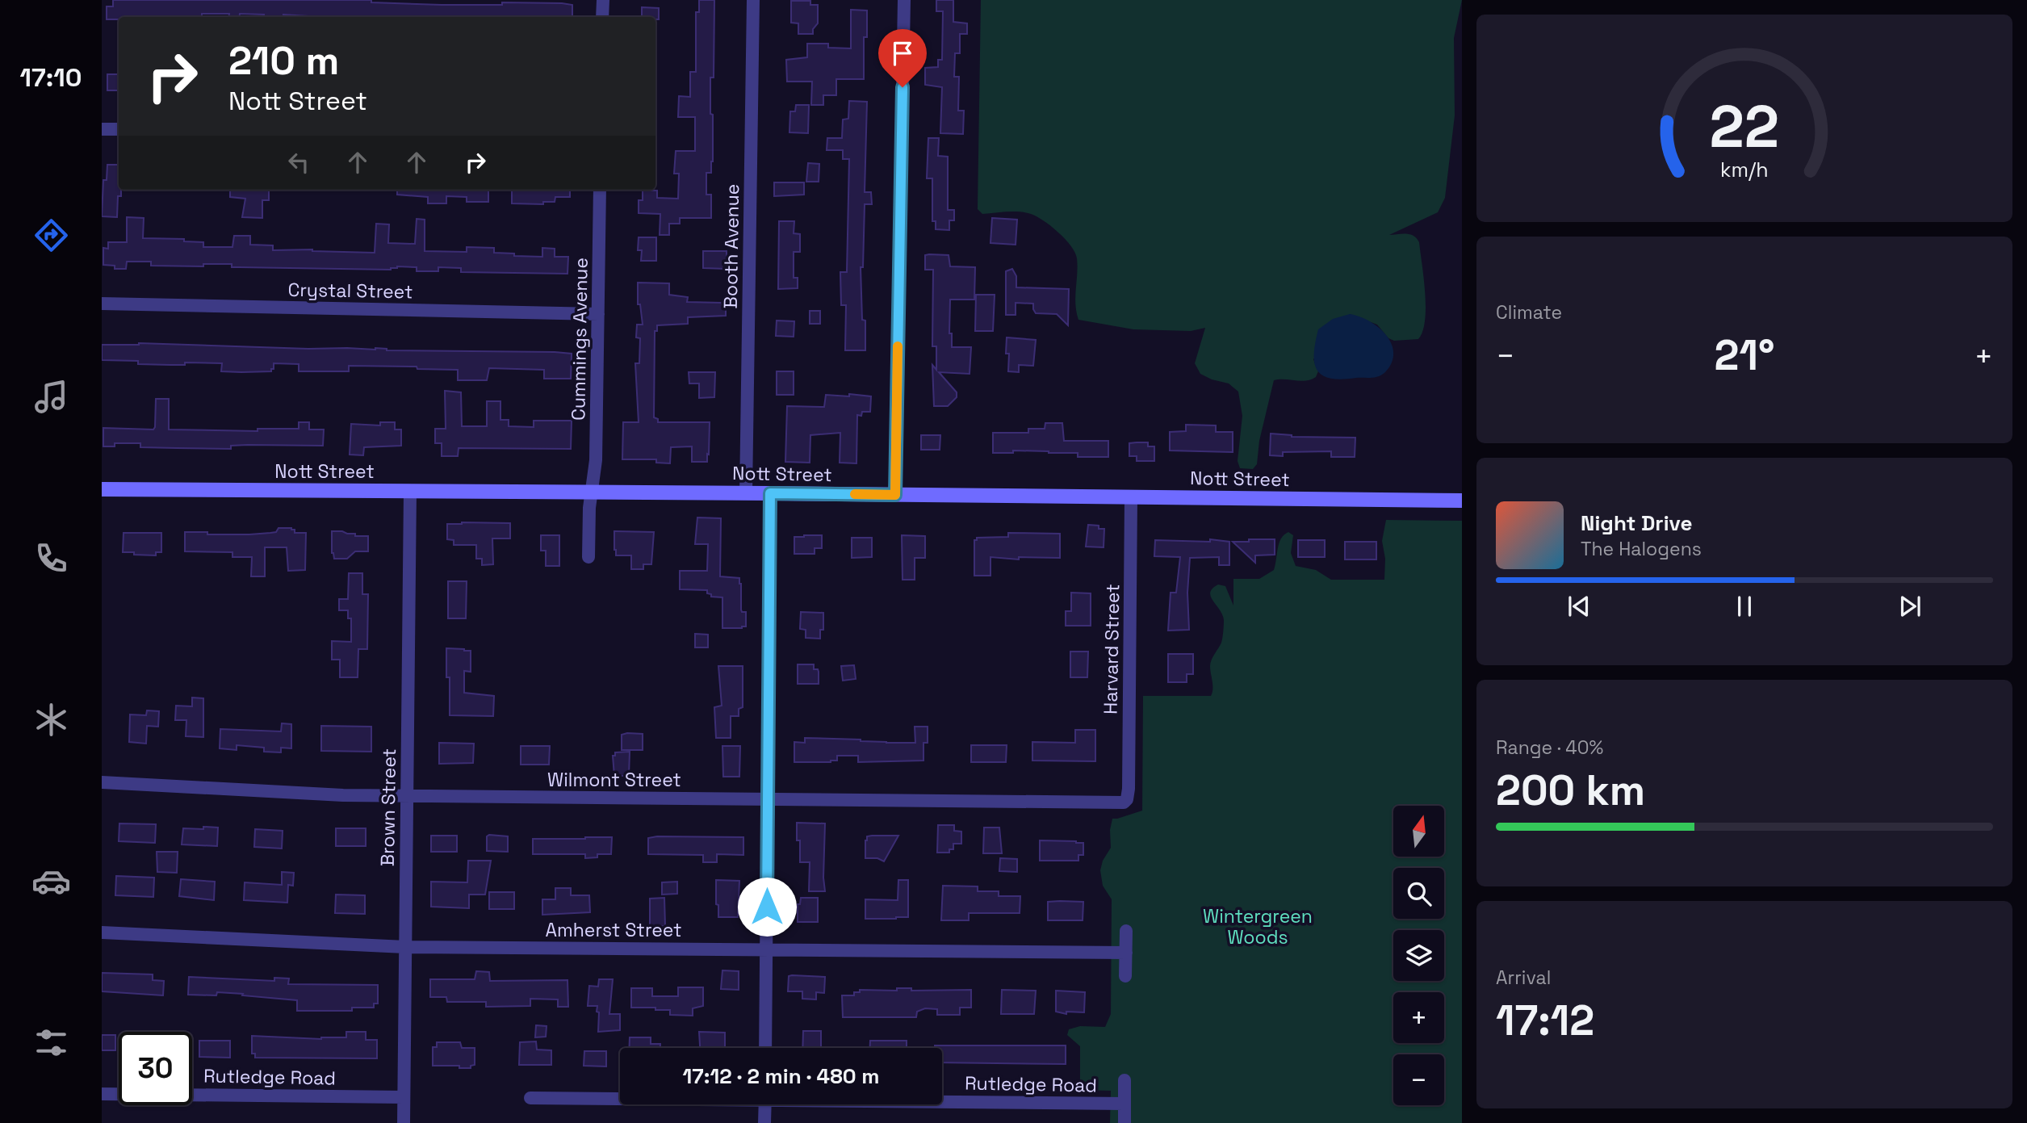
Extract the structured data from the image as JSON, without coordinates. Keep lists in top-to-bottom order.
{
  "streets": {
    "street": [
      "Booth Avenue",
      "Crystal Street",
      "Cummings Avenue",
      "Nott Street",
      "Harvard Street",
      "Wilmont Street",
      "Brown Street",
      "Amherst Street",
      "Rutledge Road"
    ]
  },
  "crossings": [
    ["Booth Avenue", "Nott Street"],
    ["Crystal Street", "Cummings Avenue"],
    ["Cummings Avenue", "Nott Street"],
    ["Nott Street", "Harvard Street"],
    ["Nott Street", "Brown Street"],
    ["Harvard Street", "Wilmont Street"],
    ["Wilmont Street", "Brown Street"],
    ["Brown Street", "Amherst Street"],
    ["Brown Street", "Rutledge Road"]
  ],
  "parks": ["Wintergreen Woods"],
  "north": "top",
  "page": {
    "tabs": "17:10",
    "turn": ["210 m", "Nott Street"],
    "tile": [
      "Climate",
      ["Range · 40%", "200 km"],
      ["Arrival", "17:12"]
    ],
    "heat": ["−", "21°", "+"],
    "song": ["Night Drive", "The Halogens"],
    "map_buttons": ["+", "−"],
    "limit": "30",
    "trip": "17:12 · 2 min · 480 m",
    "gauge": ["22", "km/h"]
  }
}
